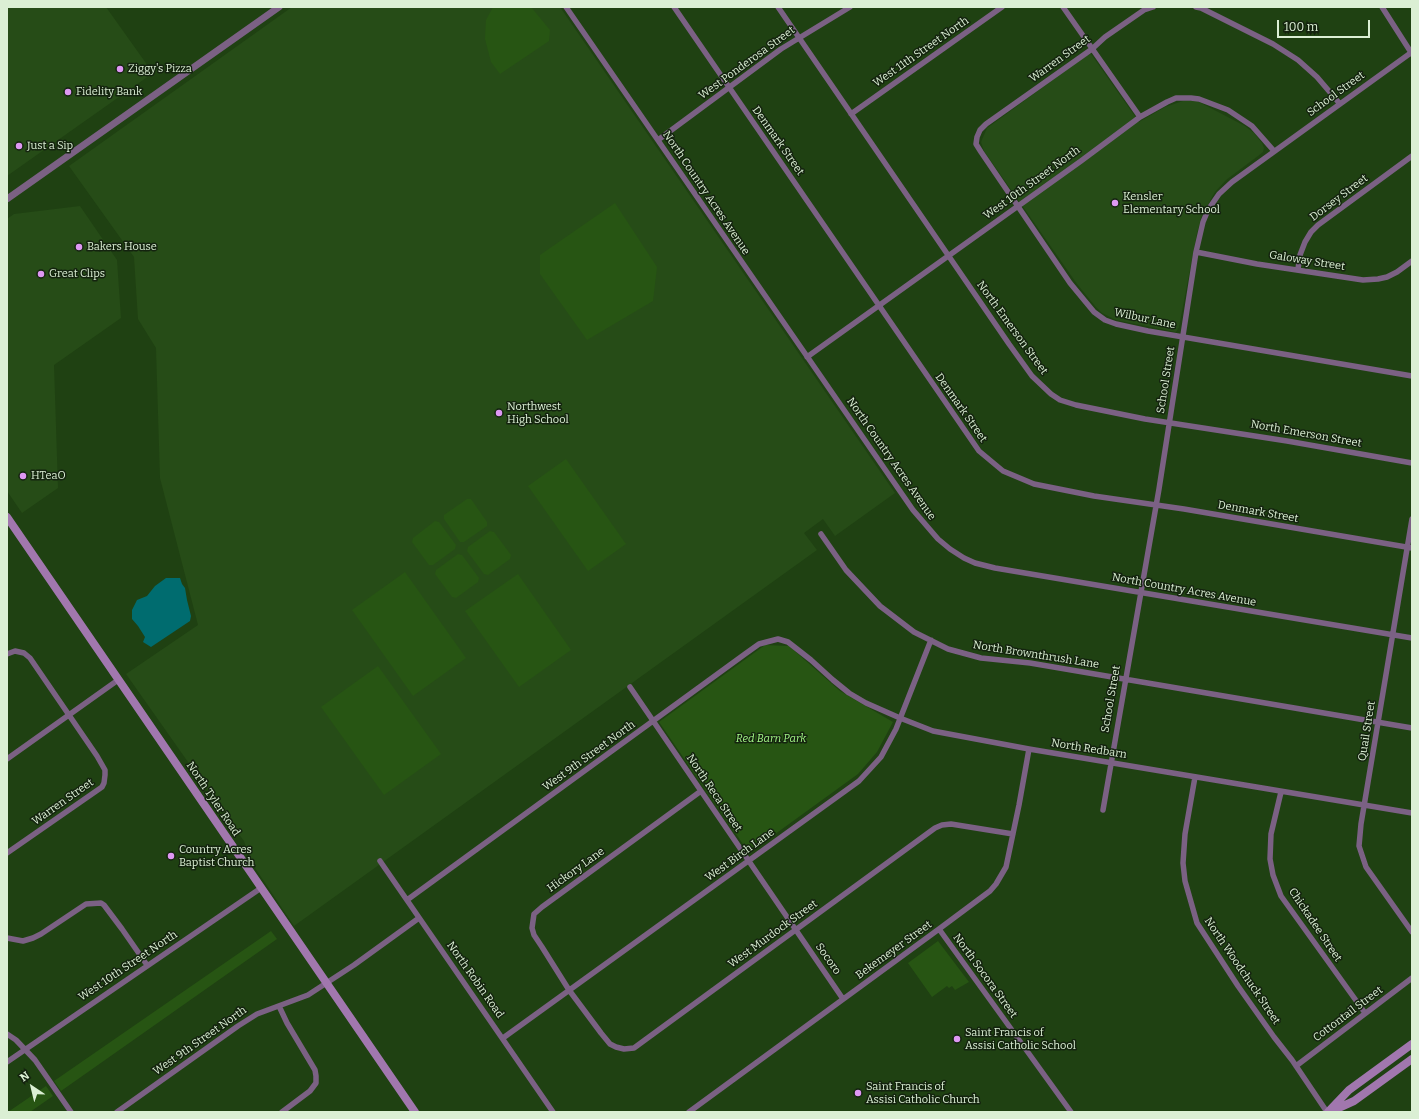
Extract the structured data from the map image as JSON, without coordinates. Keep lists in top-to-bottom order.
{
  "streets": {
    "main road": ["North Tyler Road"],
    "street": [
      "West 11th Street North",
      "Warren Street",
      "West Ponderosa Street",
      "School Street",
      "Denmark Street",
      "West 10th Street North",
      "North Country Acres Avenue",
      "Dorsey Street",
      "Galoway Street",
      "Wilbur Lane",
      "North Emerson Street",
      "North Brownthrush Lane",
      "Quail Street",
      "North Redbarn",
      "West 9th Street North",
      "North Reca Street",
      "West Birch Lane",
      "Hickory Lane",
      "Chickadee Street",
      "West Murdock Street",
      "Bekemeyer Street",
      "Socoro",
      "North Woodchuck Street",
      "North Socora Street",
      "North Robin Road",
      "Cottontail Street"
    ]
  },
  "crossings": [
    ["West 11th Street North", "North Emerson Street"],
    ["Warren Street", "Wilbur Lane"],
    ["West Ponderosa Street", "Denmark Street"],
    ["West Ponderosa Street", "North Country Acres Avenue"],
    ["West Ponderosa Street", "North Emerson Street"],
    ["School Street", "Denmark Street"],
    ["School Street", "West 10th Street North"],
    ["School Street", "North Country Acres Avenue"],
    ["School Street", "Galoway Street"],
    ["School Street", "Wilbur Lane"],
    ["School Street", "North Emerson Street"],
    ["School Street", "North Brownthrush Lane"],
    ["School Street", "North Redbarn"],
    ["Denmark Street", "West 10th Street North"],
    ["Denmark Street", "Quail Street"],
    ["West 10th Street North", "North Country Acres Avenue"],
    ["West 10th Street North", "Wilbur Lane"],
    ["West 10th Street North", "North Emerson Street"],
    ["West 10th Street North", "North Tyler Road"],
    ["North Country Acres Avenue", "Quail Street"],
    ["Dorsey Street", "Galoway Street"],
    ["North Brownthrush Lane", "Quail Street"],
    ["North Brownthrush Lane", "West Birch Lane"],
    ["Quail Street", "North Redbarn"],
    ["North Redbarn", "West 9th Street North"],
    ["North Redbarn", "West Birch Lane"],
    ["North Redbarn", "Chickadee Street"],
    ["North Redbarn", "Bekemeyer Street"],
    ["North Redbarn", "North Woodchuck Street"],
    ["West 9th Street North", "North Reca Street"],
    ["West 9th Street North", "North Tyler Road"],
    ["West 9th Street North", "North Robin Road"],
    ["North Reca Street", "West Birch Lane"],
    ["North Reca Street", "Hickory Lane"],
    ["North Reca Street", "West Murdock Street"],
    ["North Reca Street", "Socoro"],
    ["West Birch Lane", "Hickory Lane"],
    ["West Birch Lane", "West Murdock Street"],
    ["West Birch Lane", "North Robin Road"],
    ["Hickory Lane", "West Murdock Street"],
    ["Chickadee Street", "Cottontail Street"],
    ["West Murdock Street", "Bekemeyer Street"],
    ["West Murdock Street", "Socoro"],
    ["Bekemeyer Street", "Socoro"],
    ["Bekemeyer Street", "North Socora Street"],
    ["North Woodchuck Street", "Cottontail Street"]
  ],
  "parks": ["Red Barn Park"],
  "places": [
    "Ziggy's Pizza",
    "Fidelity Bank",
    "Just a Sip",
    "Kensler Elementary School",
    "Bakers House",
    "Great Clips",
    "Northwest High School",
    "HTeaO",
    "Country Acres Baptist Church",
    "Saint Francis of Assisi Catholic School",
    "Saint Francis of Assisi Catholic Church"
  ],
  "scale_bar": "100 m",
  "north": "top left"
}
